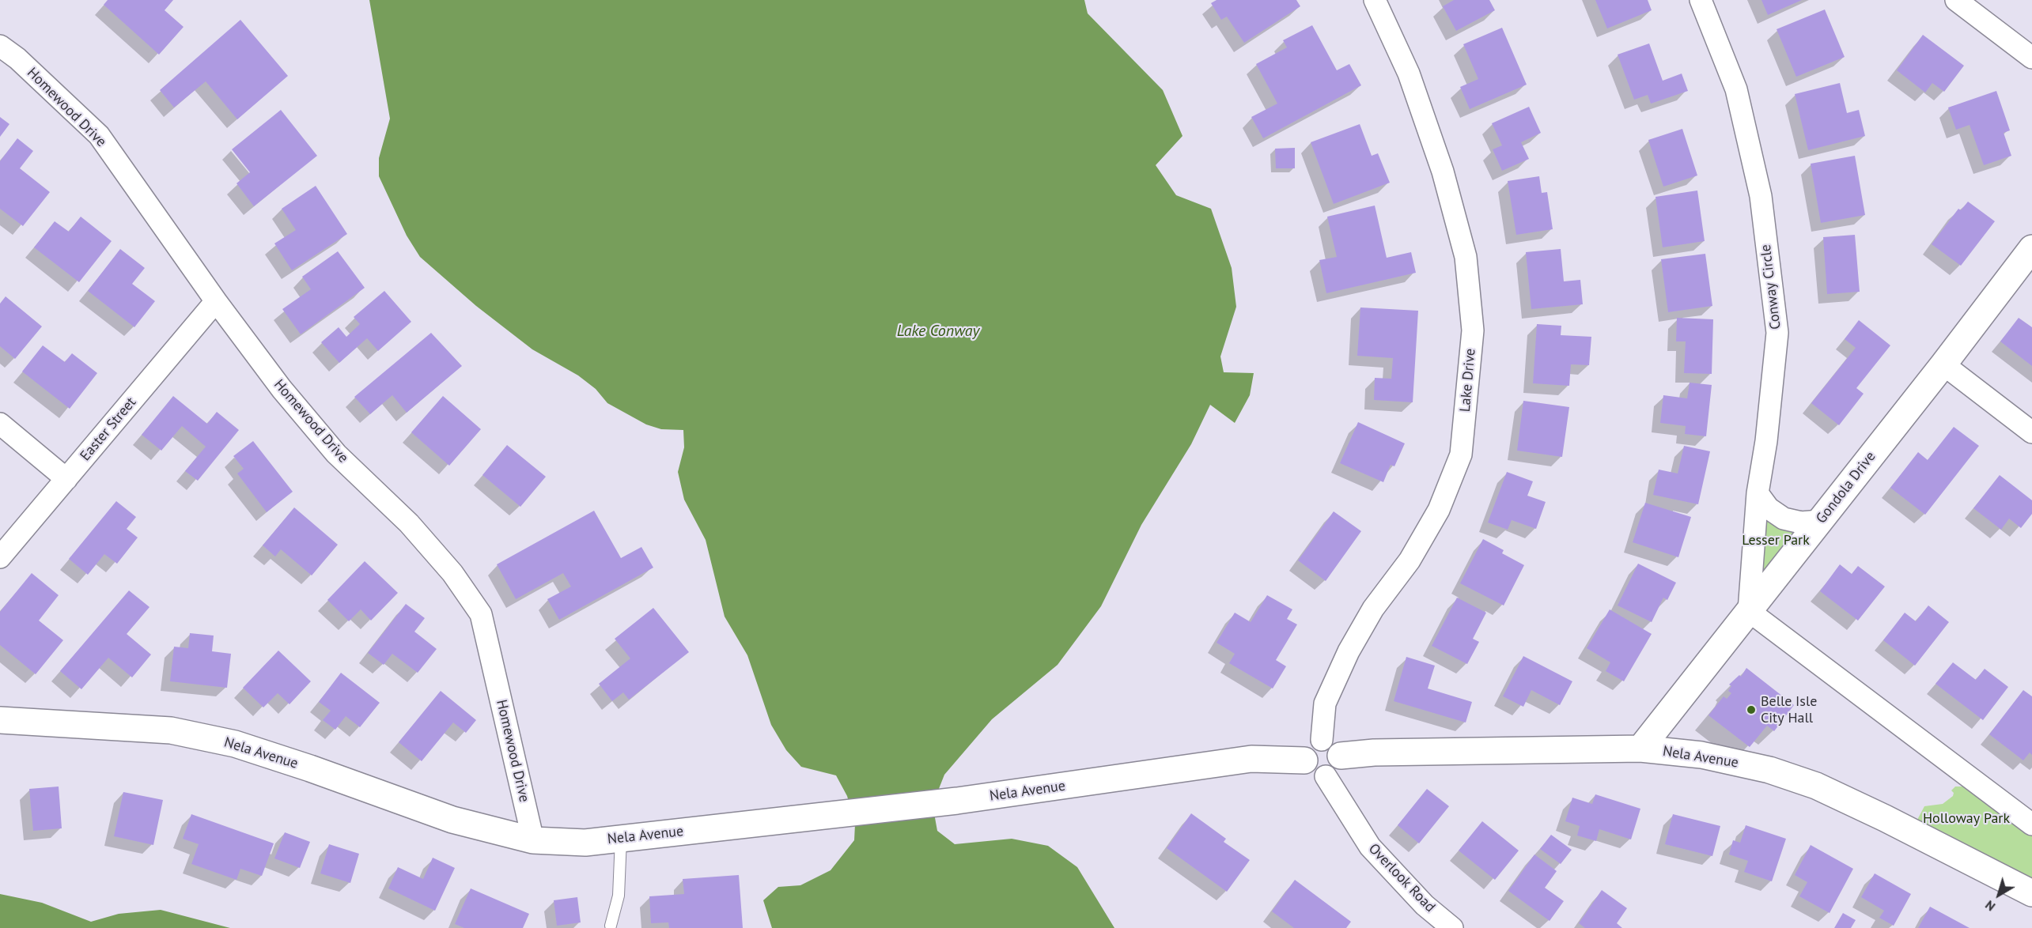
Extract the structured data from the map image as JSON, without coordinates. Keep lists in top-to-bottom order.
{
  "streets": {
    "street": [
      "Homewood Drive",
      "Conway Circle",
      "Lake Drive",
      "Easter Street",
      "Gondola Drive",
      "Nela Avenue",
      "Overlook Road"
    ]
  },
  "crossings": [
    ["Homewood Drive", "Easter Street"],
    ["Homewood Drive", "Nela Avenue"],
    ["Conway Circle", "Gondola Drive"],
    ["Lake Drive", "Nela Avenue"],
    ["Lake Drive", "Overlook Road"],
    ["Gondola Drive", "Nela Avenue"],
    ["Nela Avenue", "Overlook Road"]
  ],
  "water": ["Lake Conway"],
  "parks": ["Lesser Park", "Holloway Park"],
  "places": ["Belle Isle City Hall"],
  "north": "bottom left"
}
